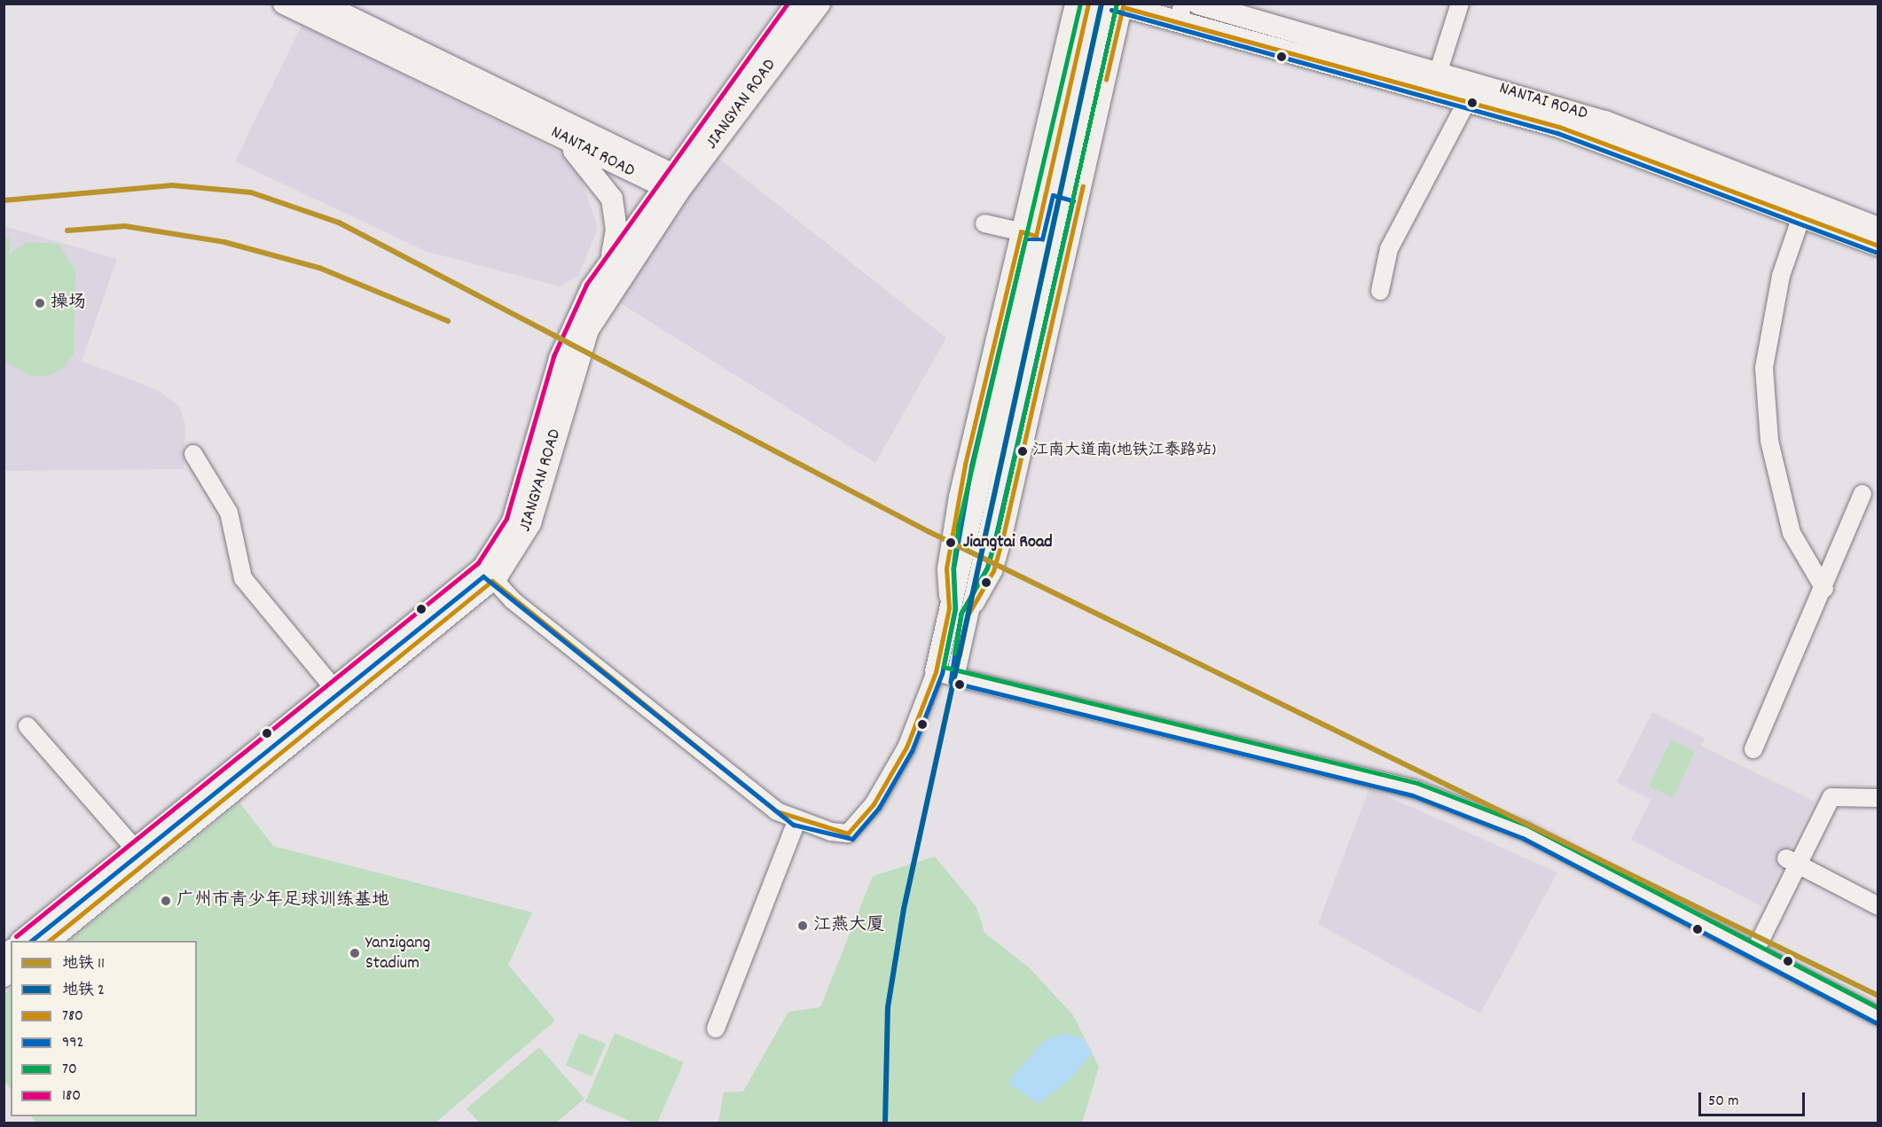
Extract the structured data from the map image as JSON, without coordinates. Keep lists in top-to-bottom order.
{
  "streets": {
    "main road": ["NANTAI ROAD", "JIANGYAN ROAD"]
  },
  "crossings": [
    ["NANTAI ROAD", "JIANGYAN ROAD"]
  ],
  "places": [
    "操场",
    "江南大道南(地铁江泰路站)",
    "Jiangtai Road",
    "广州市青少年足球训练基地",
    "江燕大厦",
    "Yanzigang Stadium"
  ],
  "lines": [
    "metro line 2",
    "transit line 780",
    "transit line 70",
    "transit line 180",
    "transit line 992",
    "metro line 11"
  ],
  "legend": [
    "地铁 11",
    "地铁 2",
    "780",
    "992",
    "70",
    "180"
  ],
  "scale_bar": "50 m"
}
